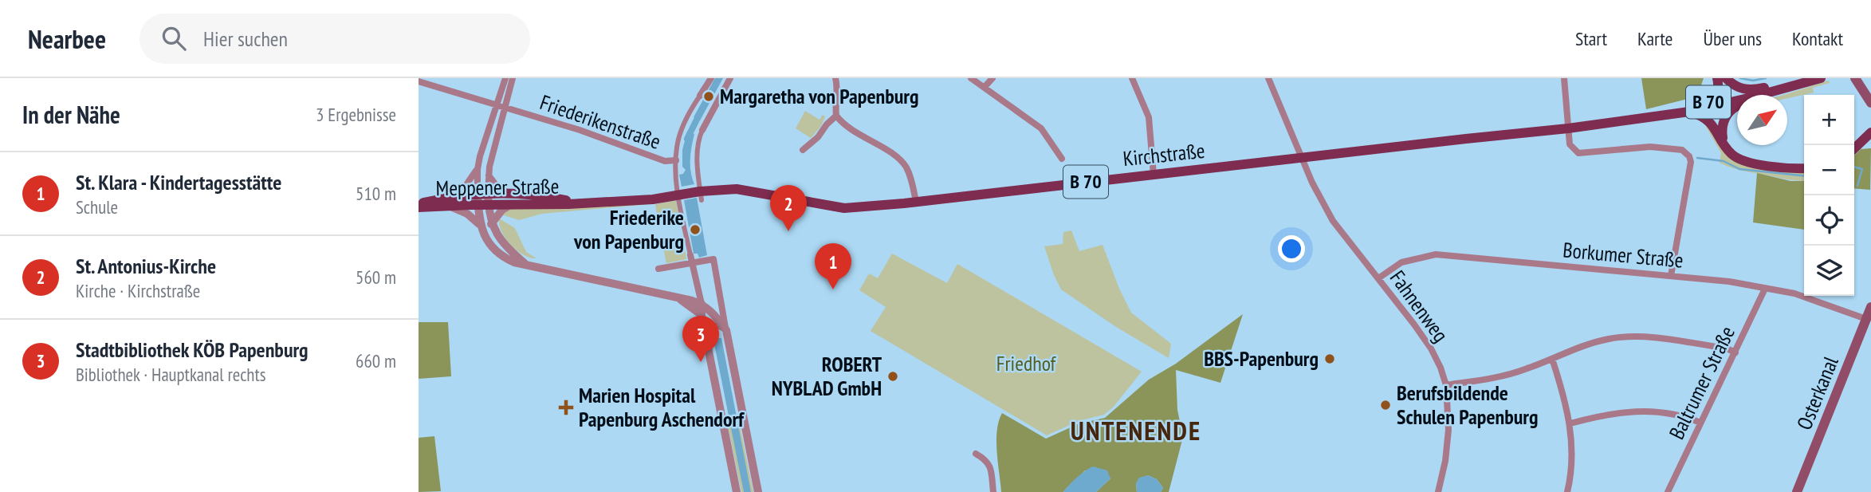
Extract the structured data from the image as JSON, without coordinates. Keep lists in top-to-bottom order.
{
  "streets": {
    "main road": [
      "B 70",
      "Kirchstraße",
      "Meppener Straße",
      "Osterkanal"
    ],
    "street": [
      "Friederikenstraße",
      "Borkumer Straße",
      "Fahnenweg",
      "Baltrumer Straße"
    ]
  },
  "crossings": [
    ["B 70", "Kirchstraße"],
    ["Kirchstraße", "Meppener Straße"],
    ["Kirchstraße", "Fahnenweg"],
    ["Borkumer Straße", "Fahnenweg"],
    ["Borkumer Straße", "Baltrumer Straße"],
    ["Borkumer Straße", "Osterkanal"]
  ],
  "districts": ["UNTENENDE"],
  "parks": ["Friedhof"],
  "places": {
    "other": [
      "Margaretha von Papenburg",
      "Friederike von Papenburg",
      "BBS-Papenburg",
      "ROBERT NYBLAD GmbH",
      "Berufsbildende Schulen Papenburg"
    ],
    "health": ["Marien Hospital Papenburg Aschendorf"]
  },
  "north": "top right",
  "page": {
    "header": "Nearbee",
    "search": "Hier suchen",
    "nav": [
      "Start",
      "Karte",
      "Über uns",
      "Kontakt"
    ],
    "heading": ["In der Nähe", "3 Ergebnisse"],
    "map_buttons": ["+", "−"],
    "list": [
      {
        "mark": "1",
        "name": "St. Klara - Kindertagesstätte",
        "note": "Schule",
        "value": "510 m"
      },
      {
        "mark": "2",
        "name": "St. Antonius-Kirche",
        "note": "Kirche · Kirchstraße",
        "value": "560 m"
      },
      {
        "mark": "3",
        "name": "Stadtbibliothek KÖB Papenburg",
        "note": "Bibliothek · Hauptkanal rechts",
        "value": "660 m"
      }
    ],
    "pins": ["2", "1", "3"]
  }
}
